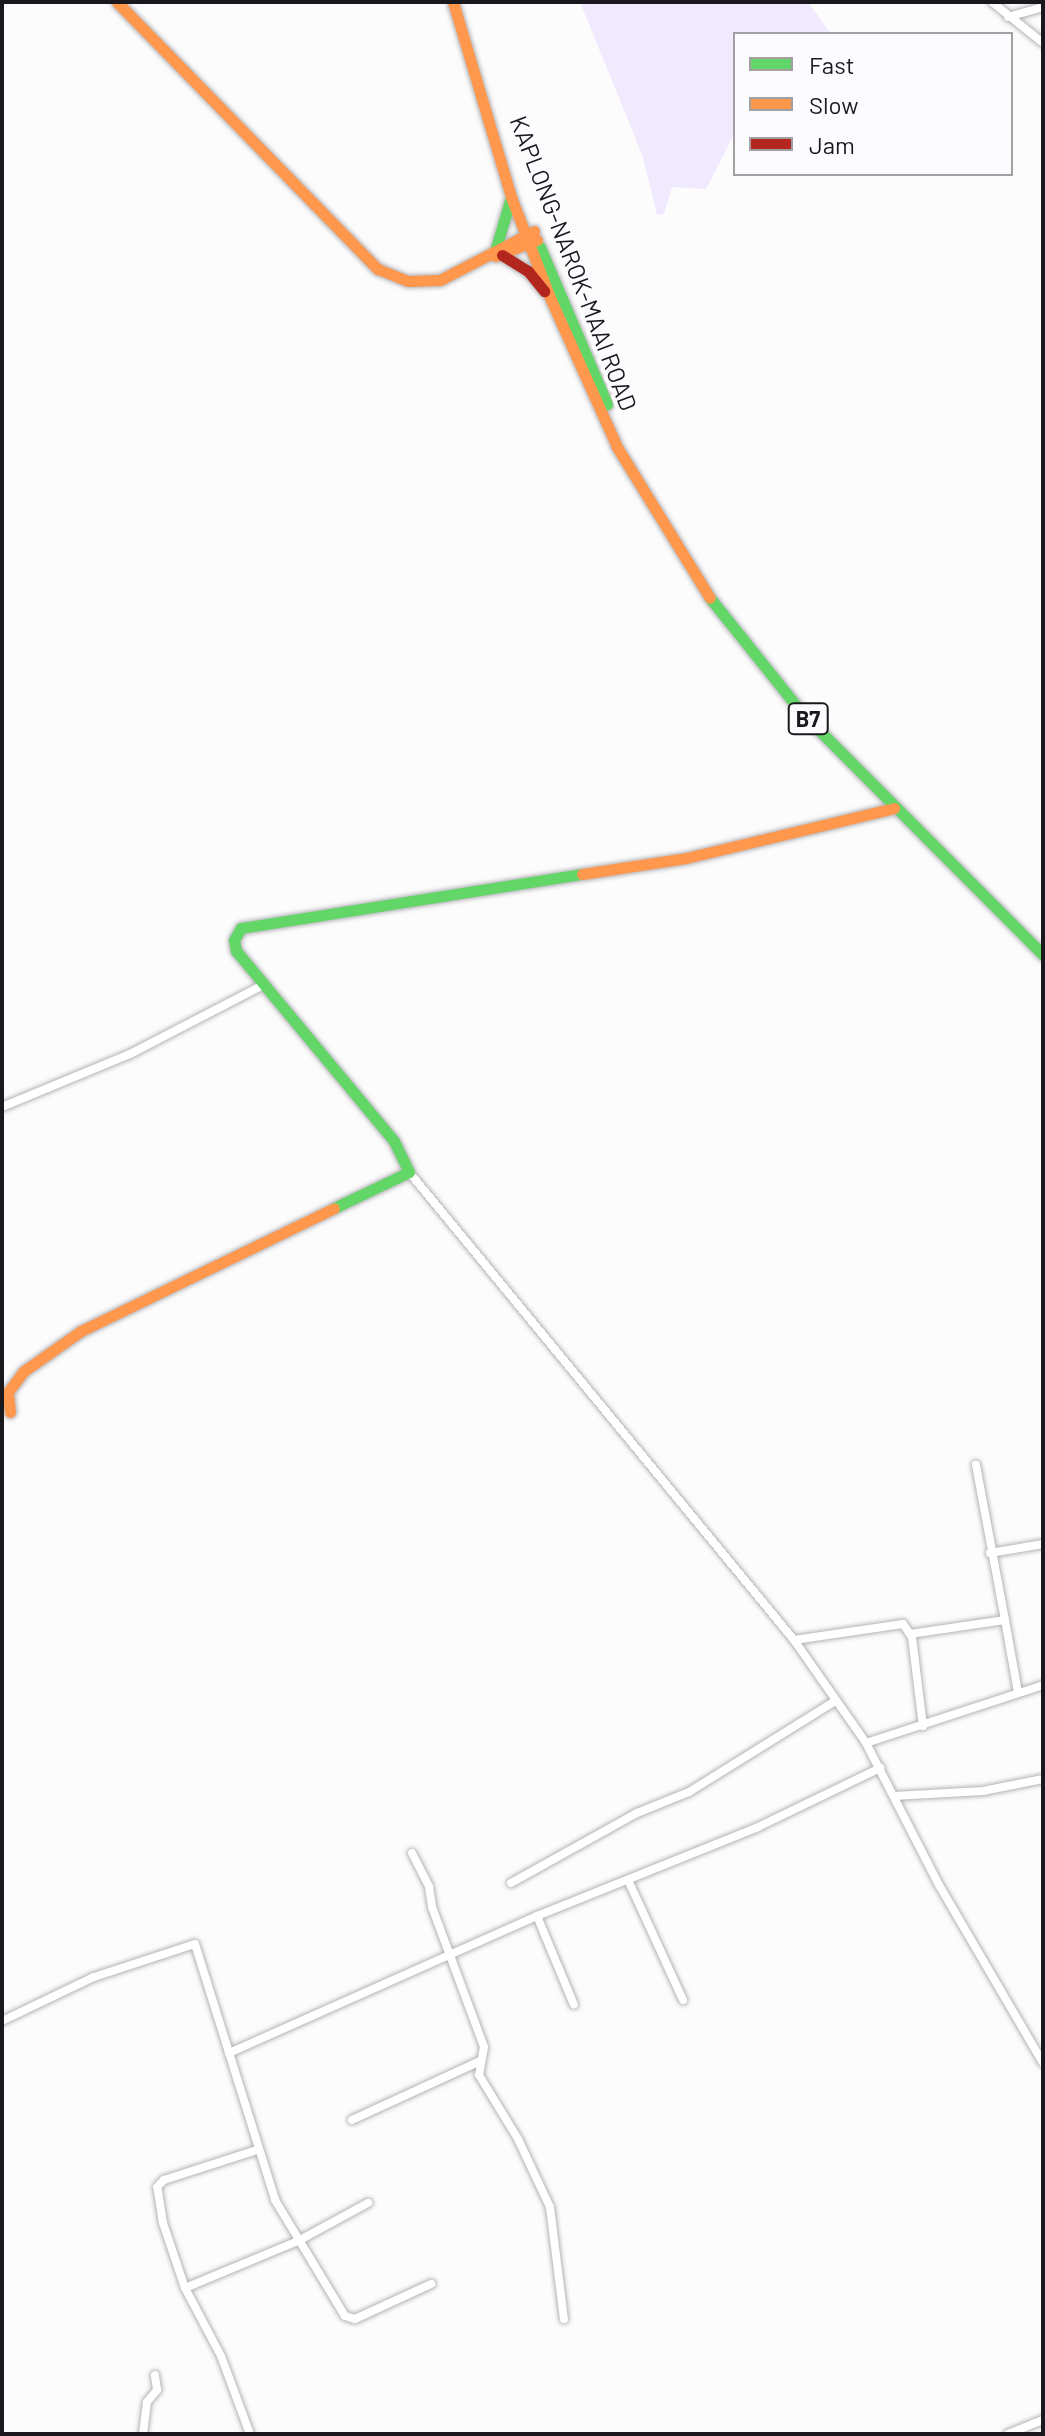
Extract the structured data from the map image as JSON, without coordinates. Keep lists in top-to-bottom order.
{
  "streets": {
    "main road": ["KAPLONG-NAROK-MAAI ROAD", "B7"]
  },
  "legend": ["Fast", "Slow", "Jam"]
}
